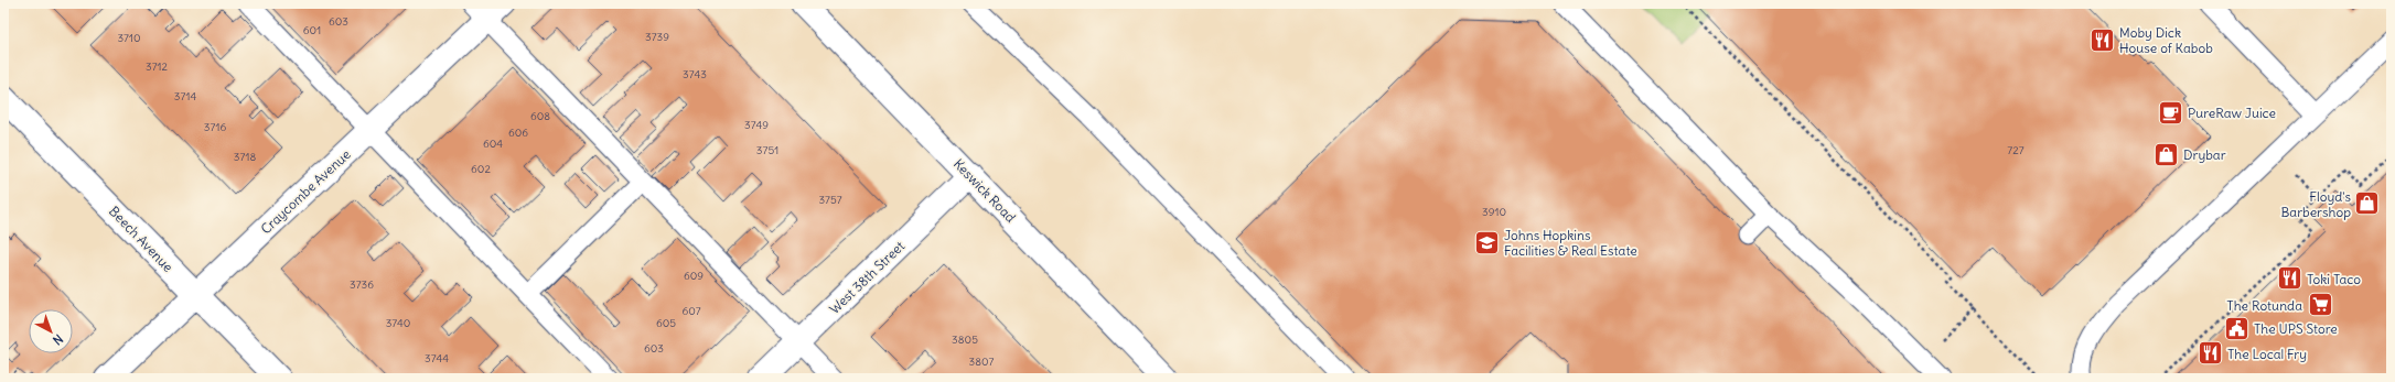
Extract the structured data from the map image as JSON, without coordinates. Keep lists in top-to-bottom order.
{
  "streets": {
    "street": [
      "Keswick Road",
      "Craycombe Avenue",
      "Beech Avenue",
      "West 38th Street"
    ]
  },
  "crossings": [
    ["Keswick Road", "West 38th Street"],
    ["Craycombe Avenue", "Beech Avenue"]
  ],
  "places": {
    "restaurant": ["Moby Dick House of Kabob", "Toki Taco", "The Local Fry"],
    "cafe": ["PureRaw Juice"],
    "shop": ["Drybar", "Floyd's Barbershop"],
    "school or university": ["Johns Hopkins Facilities & Real Estate"],
    "supermarket": ["The Rotunda"],
    "public building": ["The UPS Store"]
  },
  "house_numbers": [
    "603",
    "601",
    "3739",
    "3710",
    "3712",
    "3743",
    "3714",
    "608",
    "3749",
    "3716",
    "606",
    "604",
    "3751",
    "727",
    "3718",
    "602",
    "3757",
    "3910",
    "609",
    "3736",
    "607",
    "3740",
    "605",
    "3805",
    "603",
    "3744",
    "3807"
  ],
  "north": "bottom right"
}
